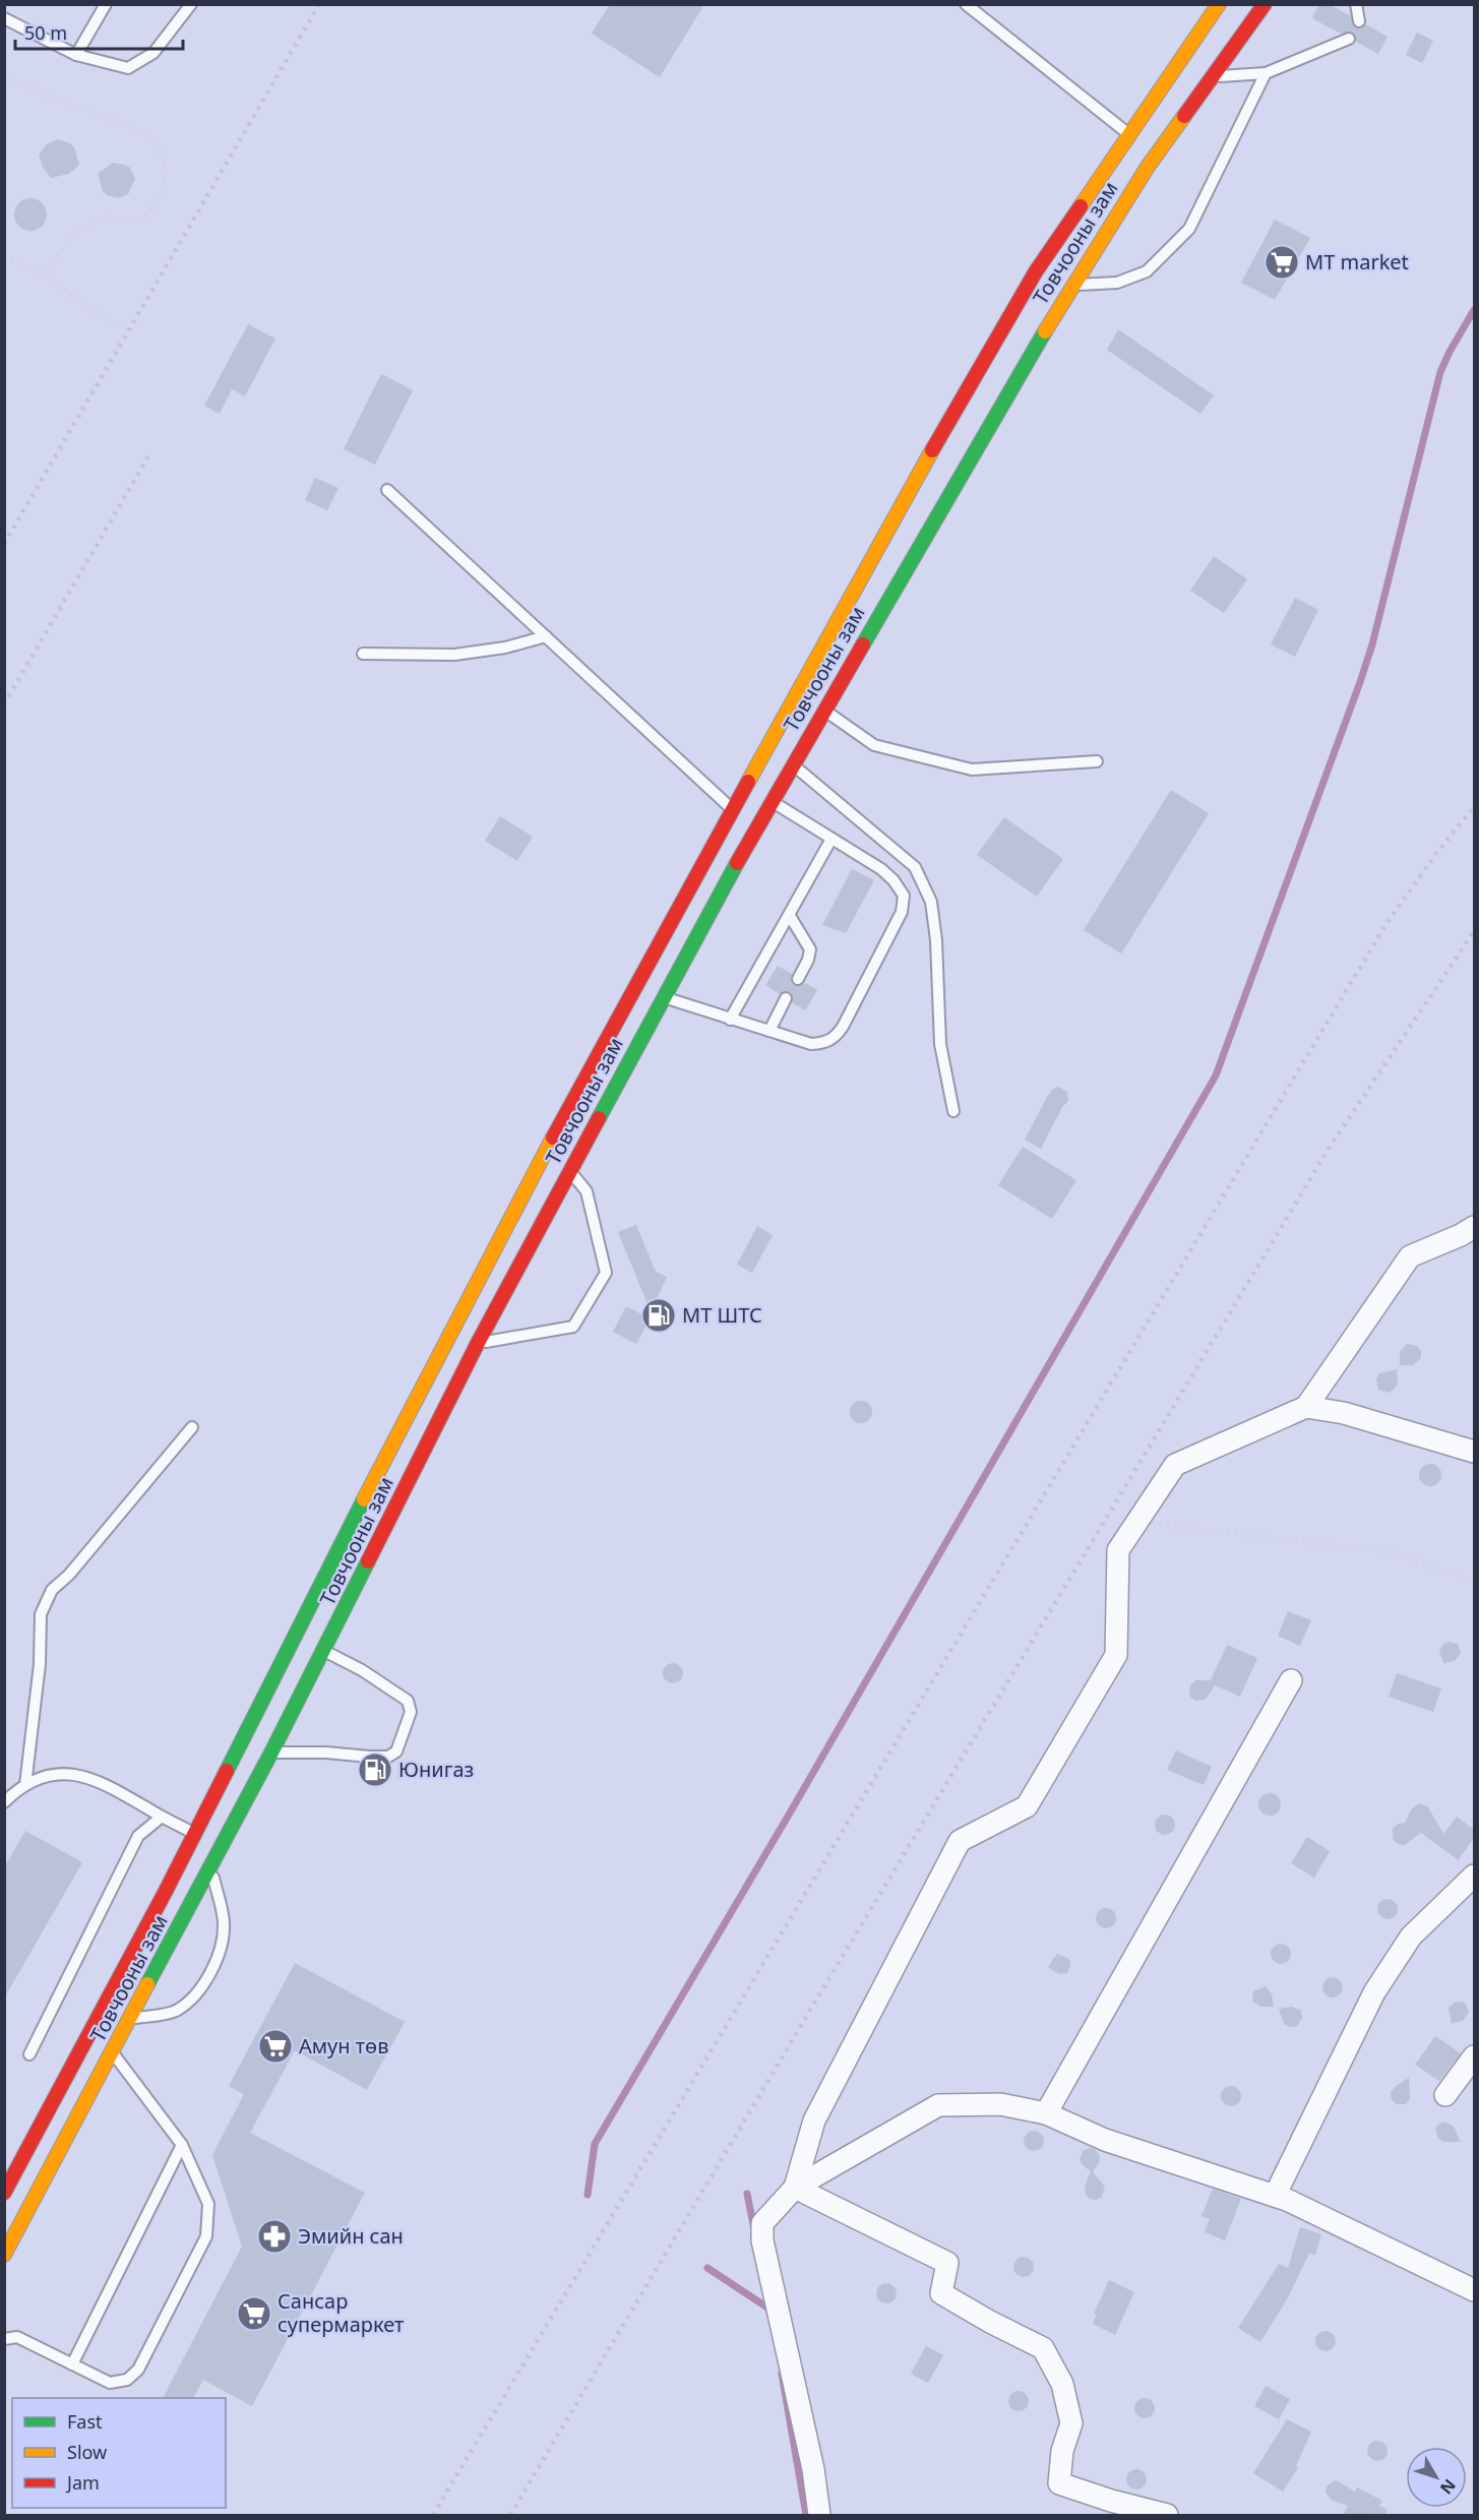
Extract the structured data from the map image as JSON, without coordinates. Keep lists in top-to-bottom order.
{
  "streets": {
    "highway": ["Товчооны зам"]
  },
  "places": {
    "supermarket": ["MT market", "Амун төв", "Сансар супермаркет"],
    "fuel station": ["MT ШТС", "Юнигаз"],
    "pharmacy": ["Эмийн сан"]
  },
  "legend": ["Fast", "Slow", "Jam"],
  "scale_bar": "50 m",
  "north": "bottom right"
}
